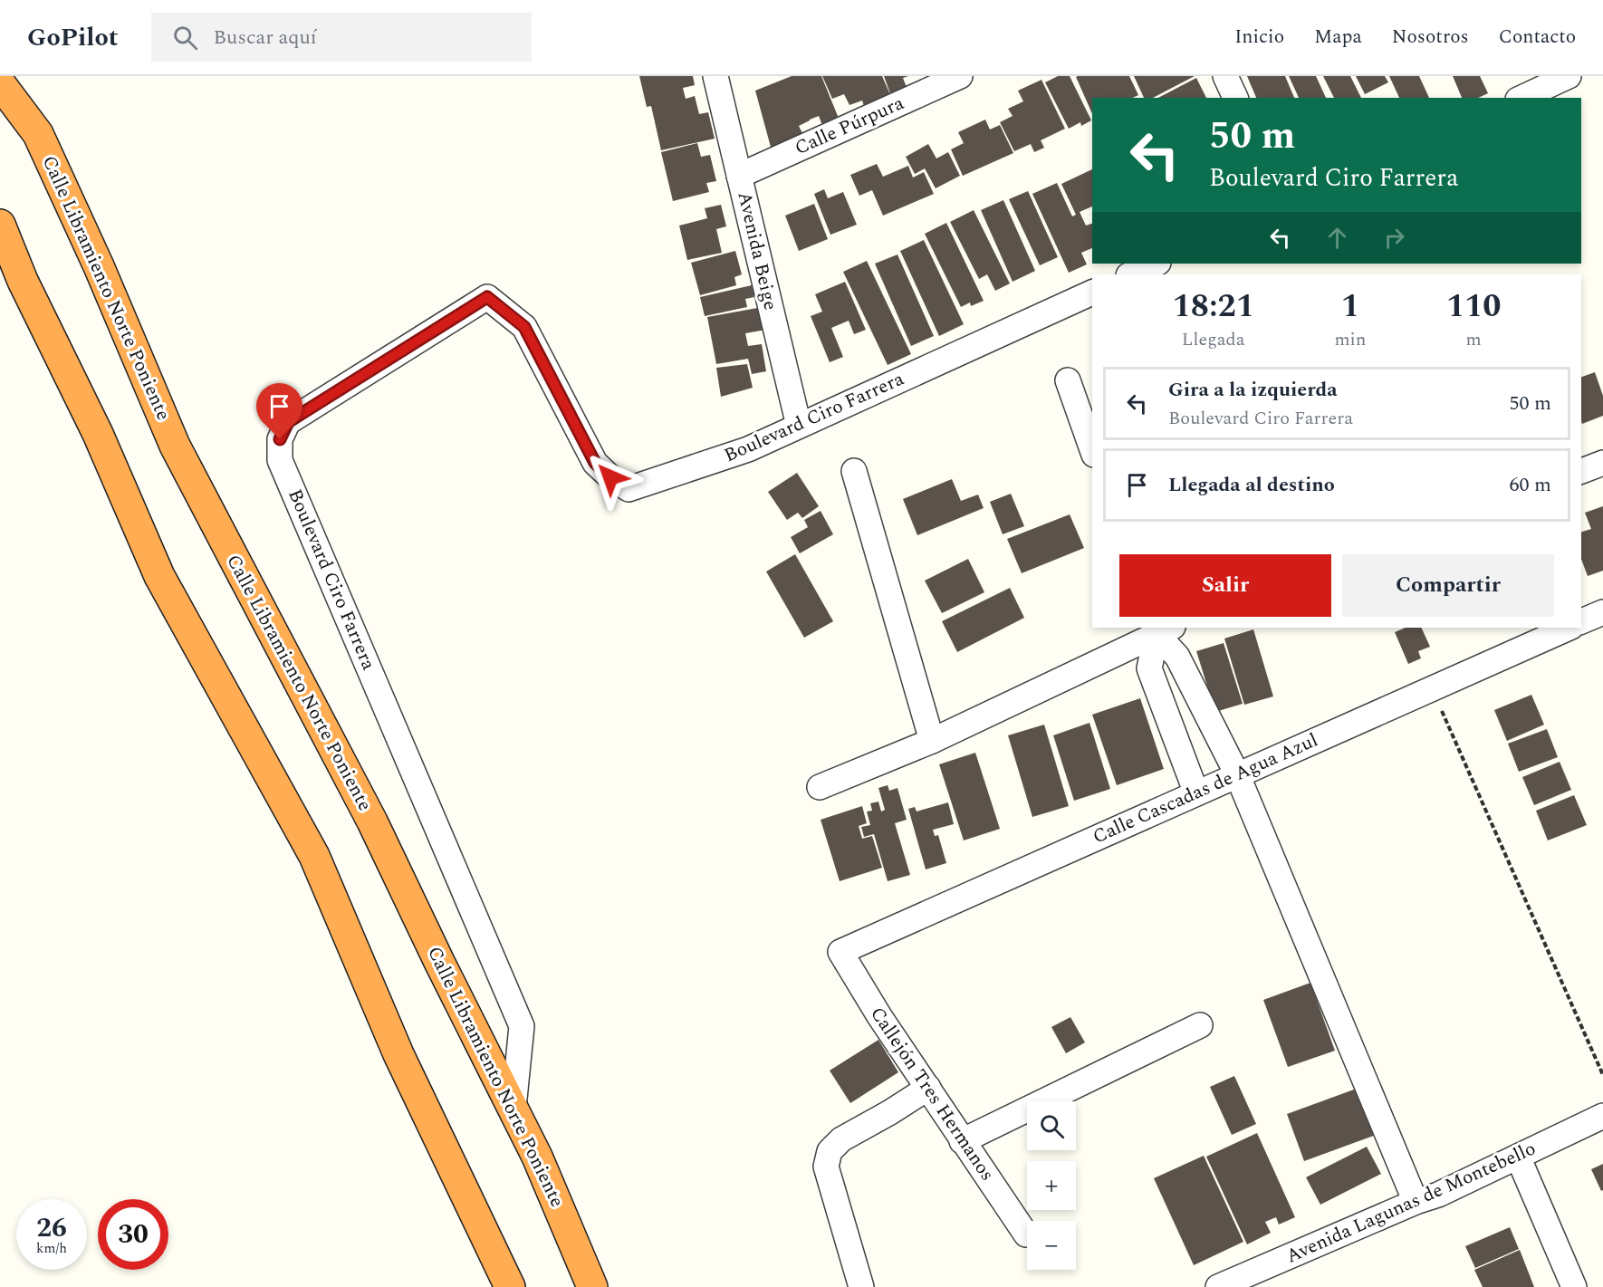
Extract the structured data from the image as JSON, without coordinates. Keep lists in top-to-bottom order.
{
  "streets": {
    "highway": ["Calle Libramiento Norte Poniente"],
    "street": [
      "Calle Púrpura",
      "Avenida Beige",
      "Boulevard Ciro Farrera",
      "Calle Cascadas de Agua Azul",
      "Callejón Tres Hermanos",
      "Avenida Lagunas de Montebello"
    ]
  },
  "crossings": [
    ["Calle Púrpura", "Avenida Beige"],
    ["Avenida Beige", "Boulevard Ciro Farrera"],
    ["Calle Libramiento Norte Poniente", "Boulevard Ciro Farrera"],
    ["Calle Cascadas de Agua Azul", "Callejón Tres Hermanos"]
  ],
  "page": {
    "header": "GoPilot",
    "search": "Buscar aquí",
    "nav": [
      "Inicio",
      "Mapa",
      "Nosotros",
      "Contacto"
    ],
    "turn": ["50 m", "Boulevard Ciro Farrera"],
    "eta": [
      "18:21",
      "Llegada",
      "1",
      "min",
      "110",
      "m"
    ],
    "list": [
      {
        "name": "Gira a la izquierda",
        "note": "Boulevard Ciro Farrera",
        "value": "50 m"
      },
      {
        "name": "Llegada al destino",
        "value": "60 m"
      }
    ],
    "buttons": ["Salir", "Compartir"],
    "map_buttons": ["+", "−"],
    "speed": "26 km/h",
    "limit": "30"
  }
}
